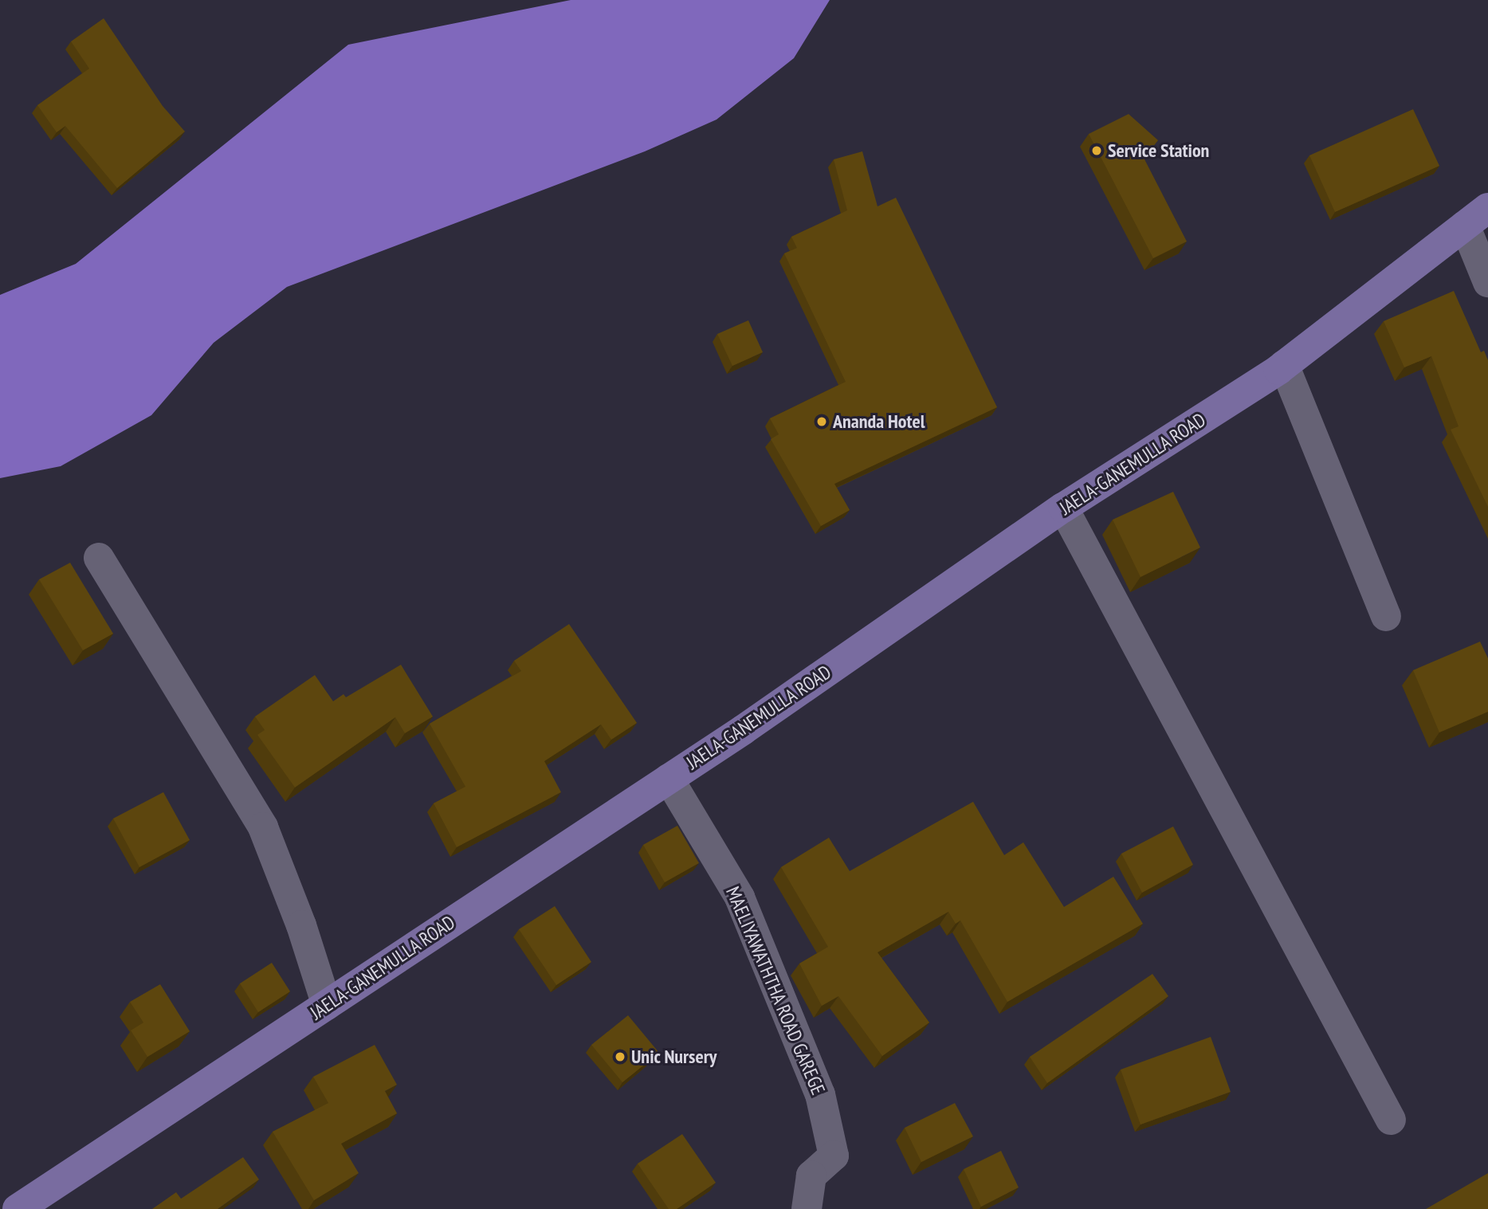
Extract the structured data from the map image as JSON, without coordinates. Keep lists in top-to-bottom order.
{
  "streets": {
    "main road": ["JAELA-GANEMULLA ROAD"],
    "street": ["MAELIYAWATHTHA ROAD GAREGE"]
  },
  "crossings": [
    ["JAELA-GANEMULLA ROAD", "MAELIYAWATHTHA ROAD GAREGE"]
  ],
  "places": ["Service Station", "Ananda Hotel", "Unic Nursery"]
}
